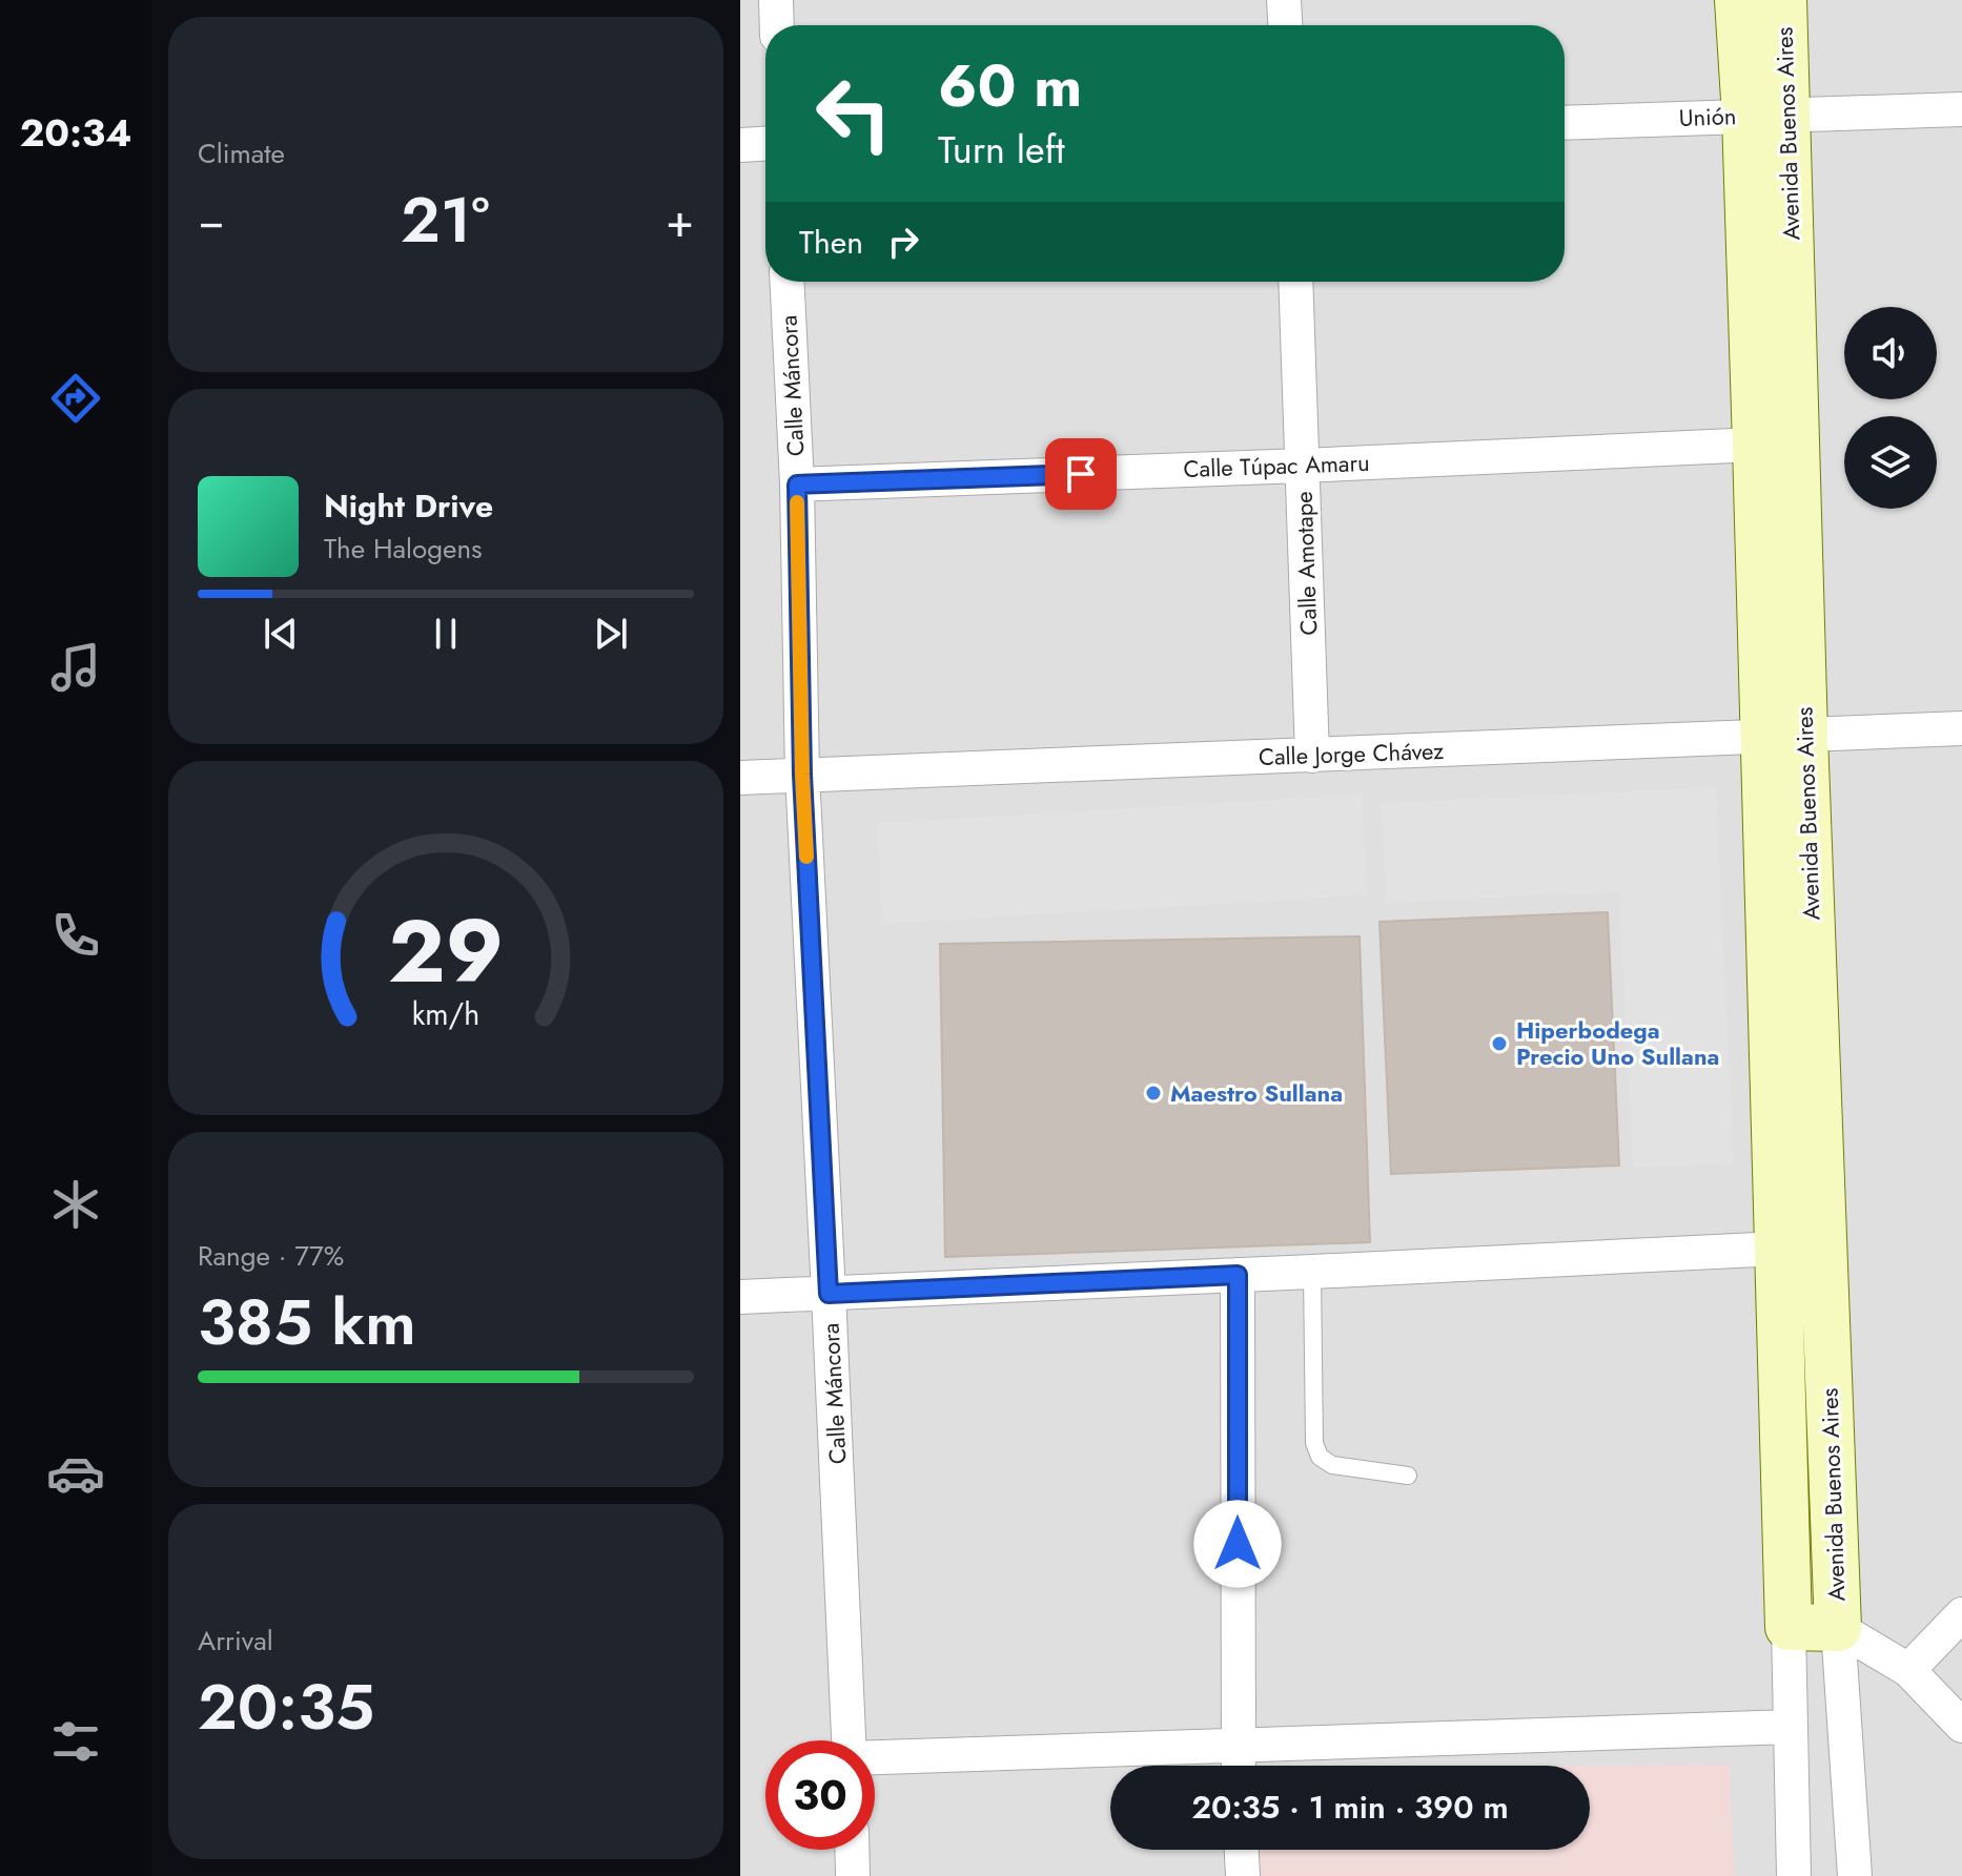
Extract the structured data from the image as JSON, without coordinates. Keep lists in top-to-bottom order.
{
  "streets": {
    "street": [
      "Unión",
      "Avenida Buenos Aires",
      "Calle Máncora",
      "Calle Túpac Amaru",
      "Calle Amotape",
      "Calle Jorge Chávez"
    ]
  },
  "crossings": [
    ["Unión", "Avenida Buenos Aires"],
    ["Avenida Buenos Aires", "Calle Túpac Amaru"],
    ["Avenida Buenos Aires", "Calle Jorge Chávez"],
    ["Calle Máncora", "Calle Túpac Amaru"],
    ["Calle Máncora", "Calle Jorge Chávez"],
    ["Calle Túpac Amaru", "Calle Amotape"],
    ["Calle Amotape", "Calle Jorge Chávez"]
  ],
  "places": ["Hiperbodega Precio Uno Sullana", "Maestro Sullana"],
  "page": {
    "tabs": "20:34",
    "tile": [
      "Climate",
      ["Range · 77%", "385 km"],
      ["Arrival", "20:35"]
    ],
    "turn": ["60 m", "Turn left"],
    "heat": ["−", "21°", "+"],
    "then": "Then",
    "song": ["Night Drive", "The Halogens"],
    "limit": "30",
    "trip": "20:35 · 1 min · 390 m",
    "gauge": ["29", "km/h"]
  }
}
